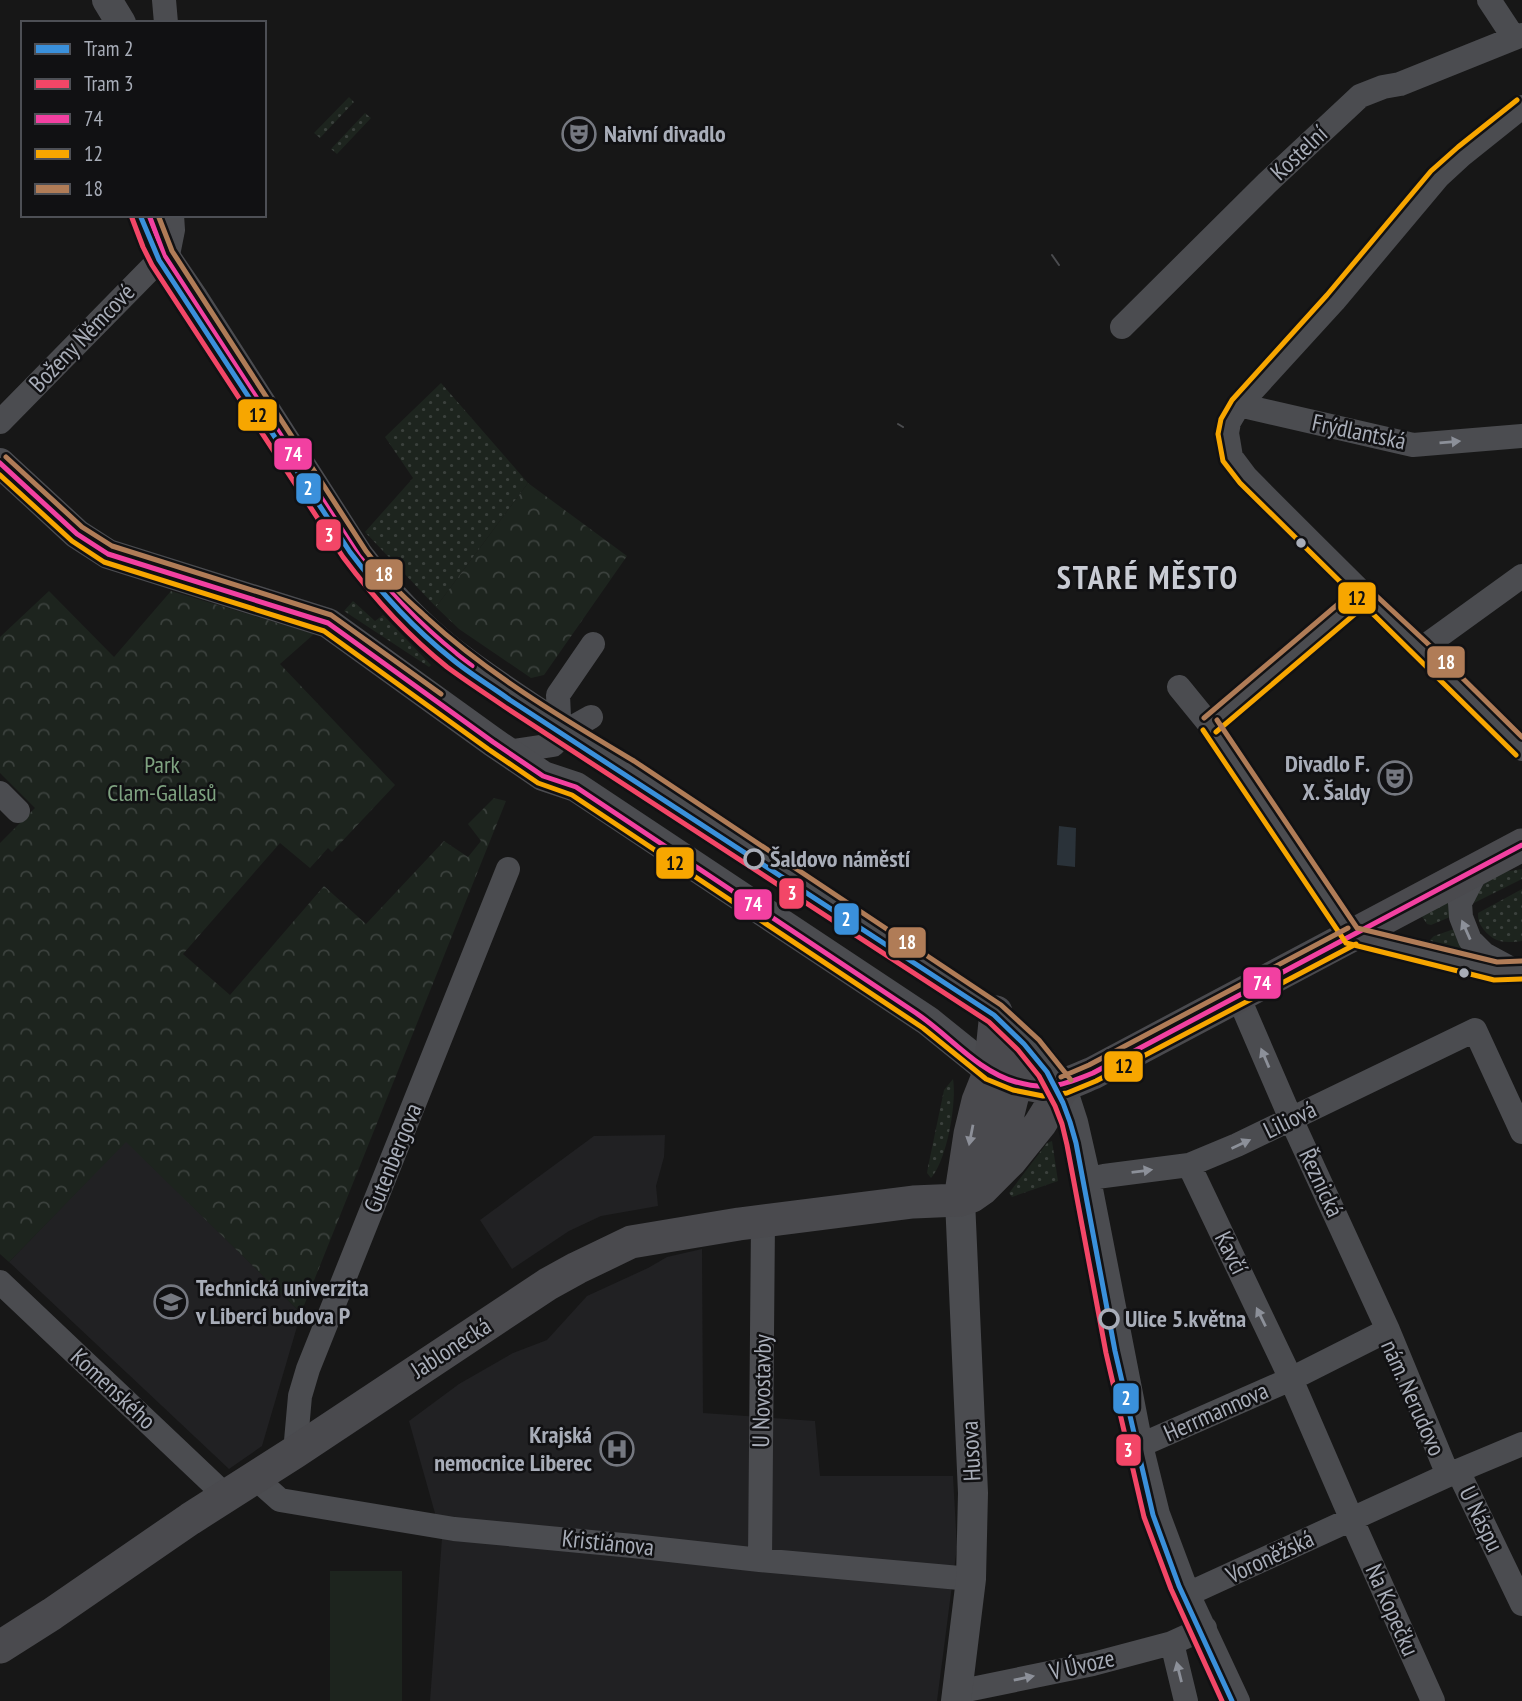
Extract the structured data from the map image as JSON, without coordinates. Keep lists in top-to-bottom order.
{
  "streets": {
    "main road": ["Jablonecká"],
    "street": [
      "Kostelní",
      "Boženy Němcové",
      "Frýdlantská",
      "Liliová",
      "Gutenbergova",
      "Řeznická",
      "Kavčí",
      "Komenského",
      "U Novostavby",
      "nám. Nerudovo",
      "Herrmannova",
      "Husova",
      "U Náspu",
      "Kristiánova",
      "Voroněžská",
      "Na Kopečku",
      "V Úvoze"
    ]
  },
  "crossings": [
    ["Liliová", "Řeznická"],
    ["Liliová", "Kavčí"],
    ["Gutenbergova", "Jablonecká"],
    ["Řeznická", "nám. Nerudovo"],
    ["Kavčí", "nám. Nerudovo"],
    ["Kavčí", "Herrmannova"],
    ["Jablonecká", "Komenského"],
    ["Jablonecká", "U Novostavby"],
    ["Jablonecká", "Husova"],
    ["Jablonecká", "Kristiánova"],
    ["U Novostavby", "Kristiánova"],
    ["nám. Nerudovo", "Herrmannova"],
    ["nám. Nerudovo", "U Náspu"],
    ["nám. Nerudovo", "Voroněžská"],
    ["nám. Nerudovo", "Na Kopečku"],
    ["Husova", "Kristiánova"],
    ["Husova", "V Úvoze"],
    ["Voroněžská", "Na Kopečku"]
  ],
  "one_way": ["Frýdlantská", "Liliová", "V Úvoze"],
  "districts": ["STARÉ MĚSTO"],
  "parks": ["Park Clam-Gallasů"],
  "places": {
    "theatre": ["Naivní divadlo", "Divadlo F. X. Šaldy"],
    "other": ["Šaldovo náměstí", "Ulice 5.května"],
    "school or university": ["Technická univerzita v Liberci budova P"],
    "hospital": ["Krajská nemocnice Liberec"]
  },
  "lines": [
    "transit line 12",
    "tram line 2",
    "transit line 74",
    "transit line 18",
    "tram line 3"
  ],
  "legend": [
    "Tram 2",
    "Tram 3",
    "74",
    "12",
    "18"
  ]
}
